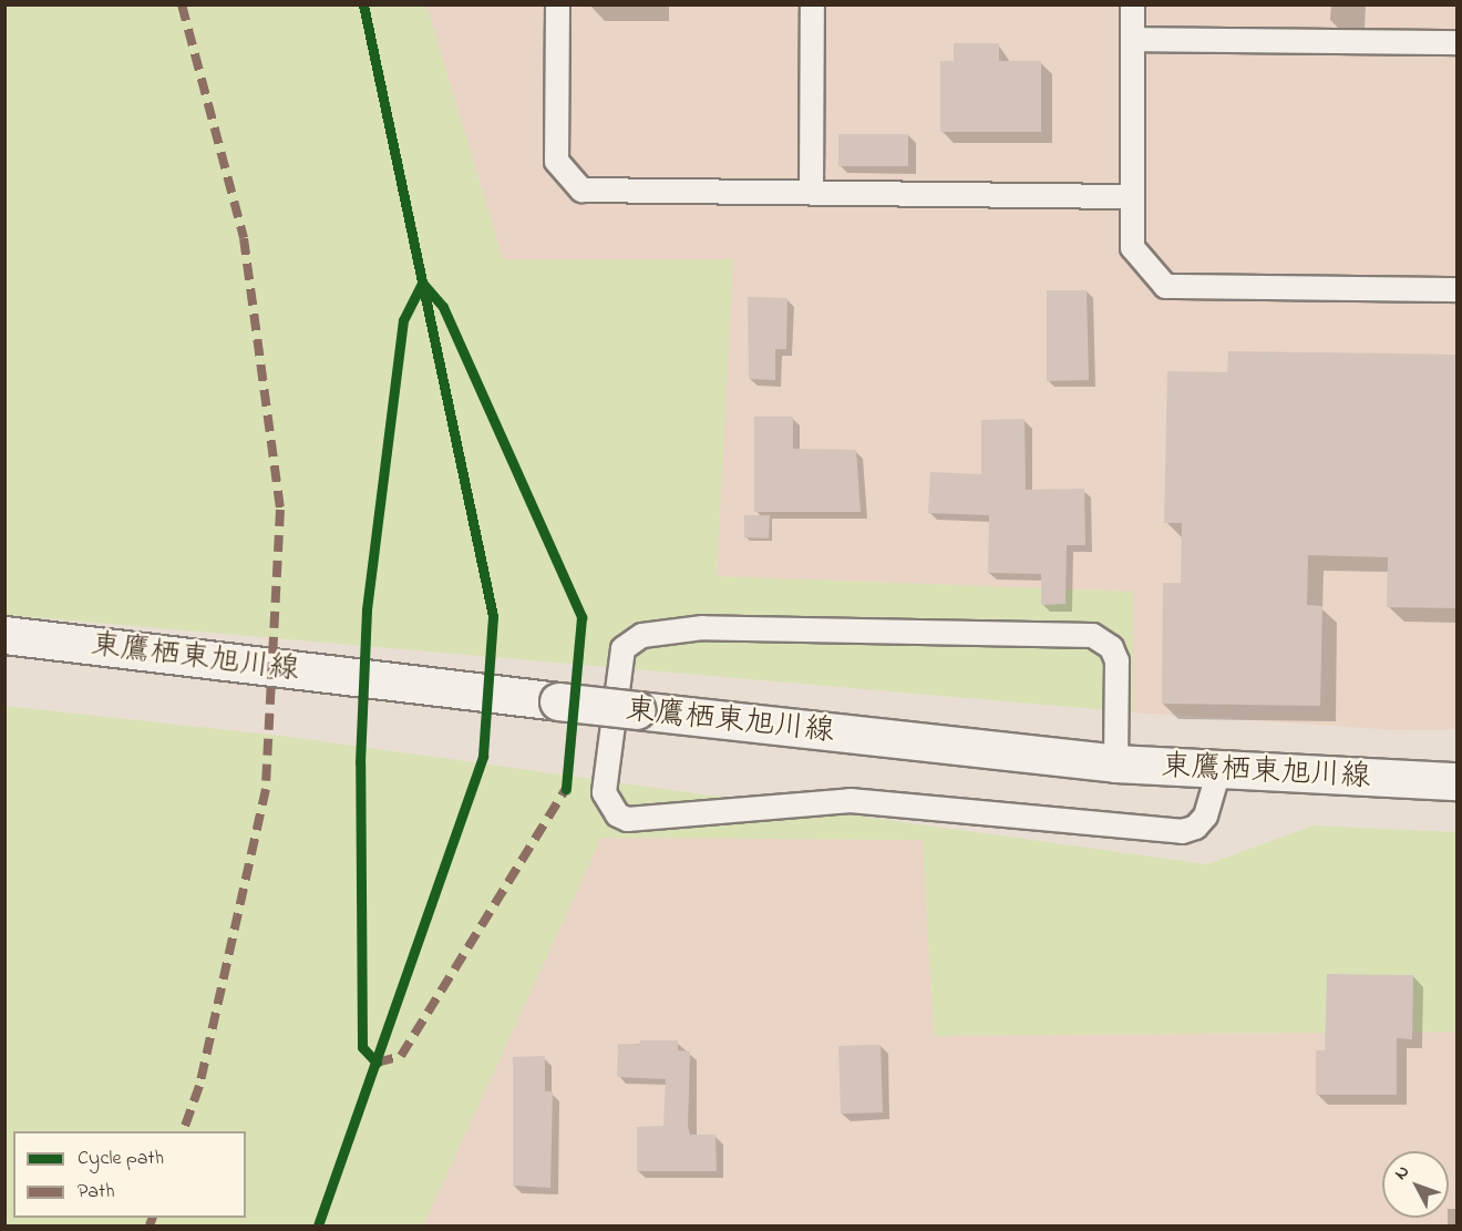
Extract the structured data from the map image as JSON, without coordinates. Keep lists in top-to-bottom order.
{
  "streets": {
    "main road": ["東鷹栖東旭川線"]
  },
  "legend": ["Cycle path", "Path"],
  "north": "top left"
}
